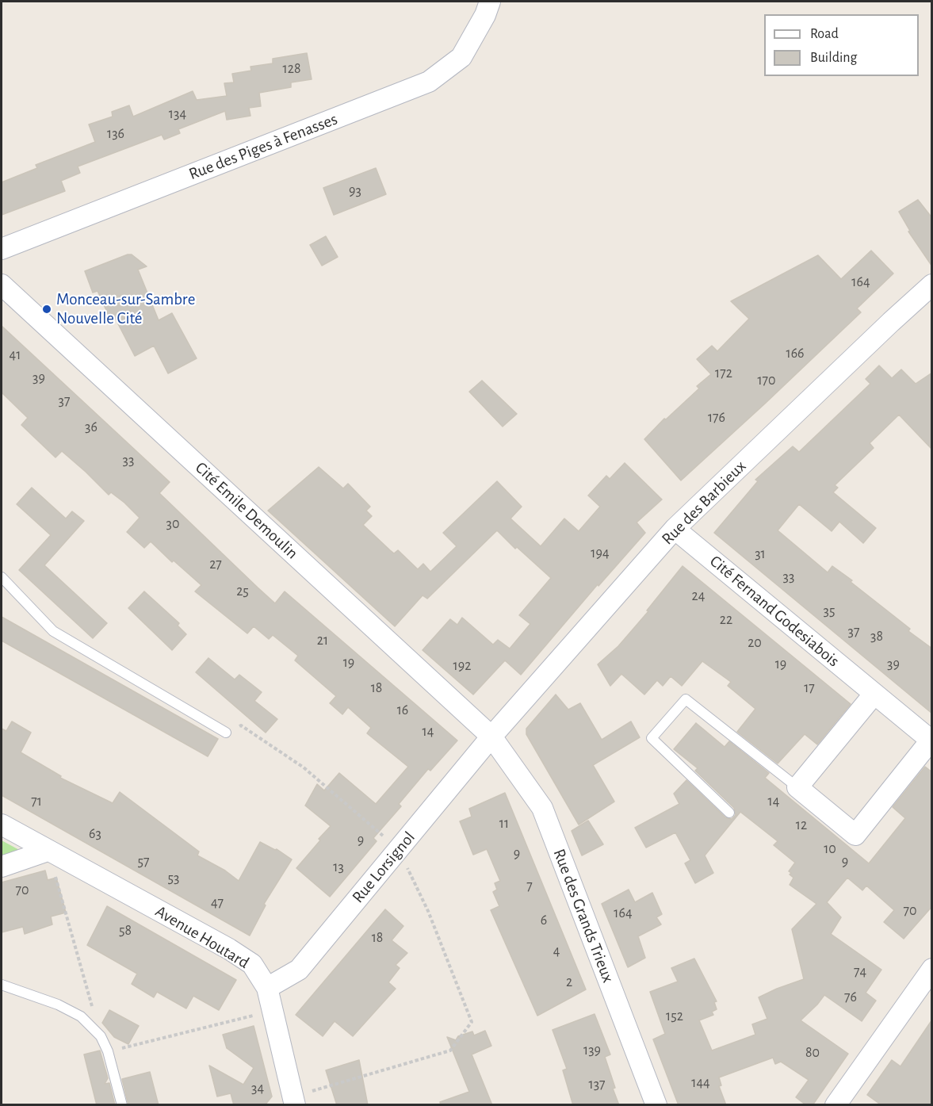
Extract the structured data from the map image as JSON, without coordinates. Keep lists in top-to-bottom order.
{
  "streets": {
    "street": [
      "Rue des Piges à Fenasses",
      "Rue des Barbieux",
      "Cité Emile Demoulin",
      "Cité Fernand Godesiabois",
      "Rue Lorsignol",
      "Rue des Grands Trieux",
      "Avenue Houtard"
    ]
  },
  "crossings": [
    ["Rue des Barbieux", "Cité Emile Demoulin"],
    ["Rue des Barbieux", "Cité Fernand Godesiabois"],
    ["Rue des Barbieux", "Rue Lorsignol"],
    ["Rue des Barbieux", "Rue des Grands Trieux"],
    ["Cité Emile Demoulin", "Rue Lorsignol"],
    ["Cité Emile Demoulin", "Rue des Grands Trieux"],
    ["Rue Lorsignol", "Rue des Grands Trieux"],
    ["Rue Lorsignol", "Avenue Houtard"]
  ],
  "places": ["Monceau-sur-Sambre Nouvelle Cité"],
  "house_numbers": [
    "128",
    "134",
    "136",
    "93",
    "164",
    "166",
    "41",
    "172",
    "39",
    "170",
    "37",
    "176",
    "36",
    "33",
    "30",
    "194",
    "31",
    "27",
    "33",
    "25",
    "24",
    "35",
    "22",
    "37",
    "38",
    "21",
    "20",
    "19",
    "19",
    "39",
    "192",
    "18",
    "17",
    "16",
    "14",
    "71",
    "14",
    "11",
    "12",
    "63",
    "9",
    "10",
    "9",
    "57",
    "9",
    "13",
    "53",
    "7",
    "70",
    "47",
    "70",
    "164",
    "6",
    "58",
    "18",
    "4",
    "74",
    "2",
    "76",
    "152",
    "139",
    "80",
    "144",
    "137",
    "34"
  ],
  "legend": ["Road", "Building"]
}
